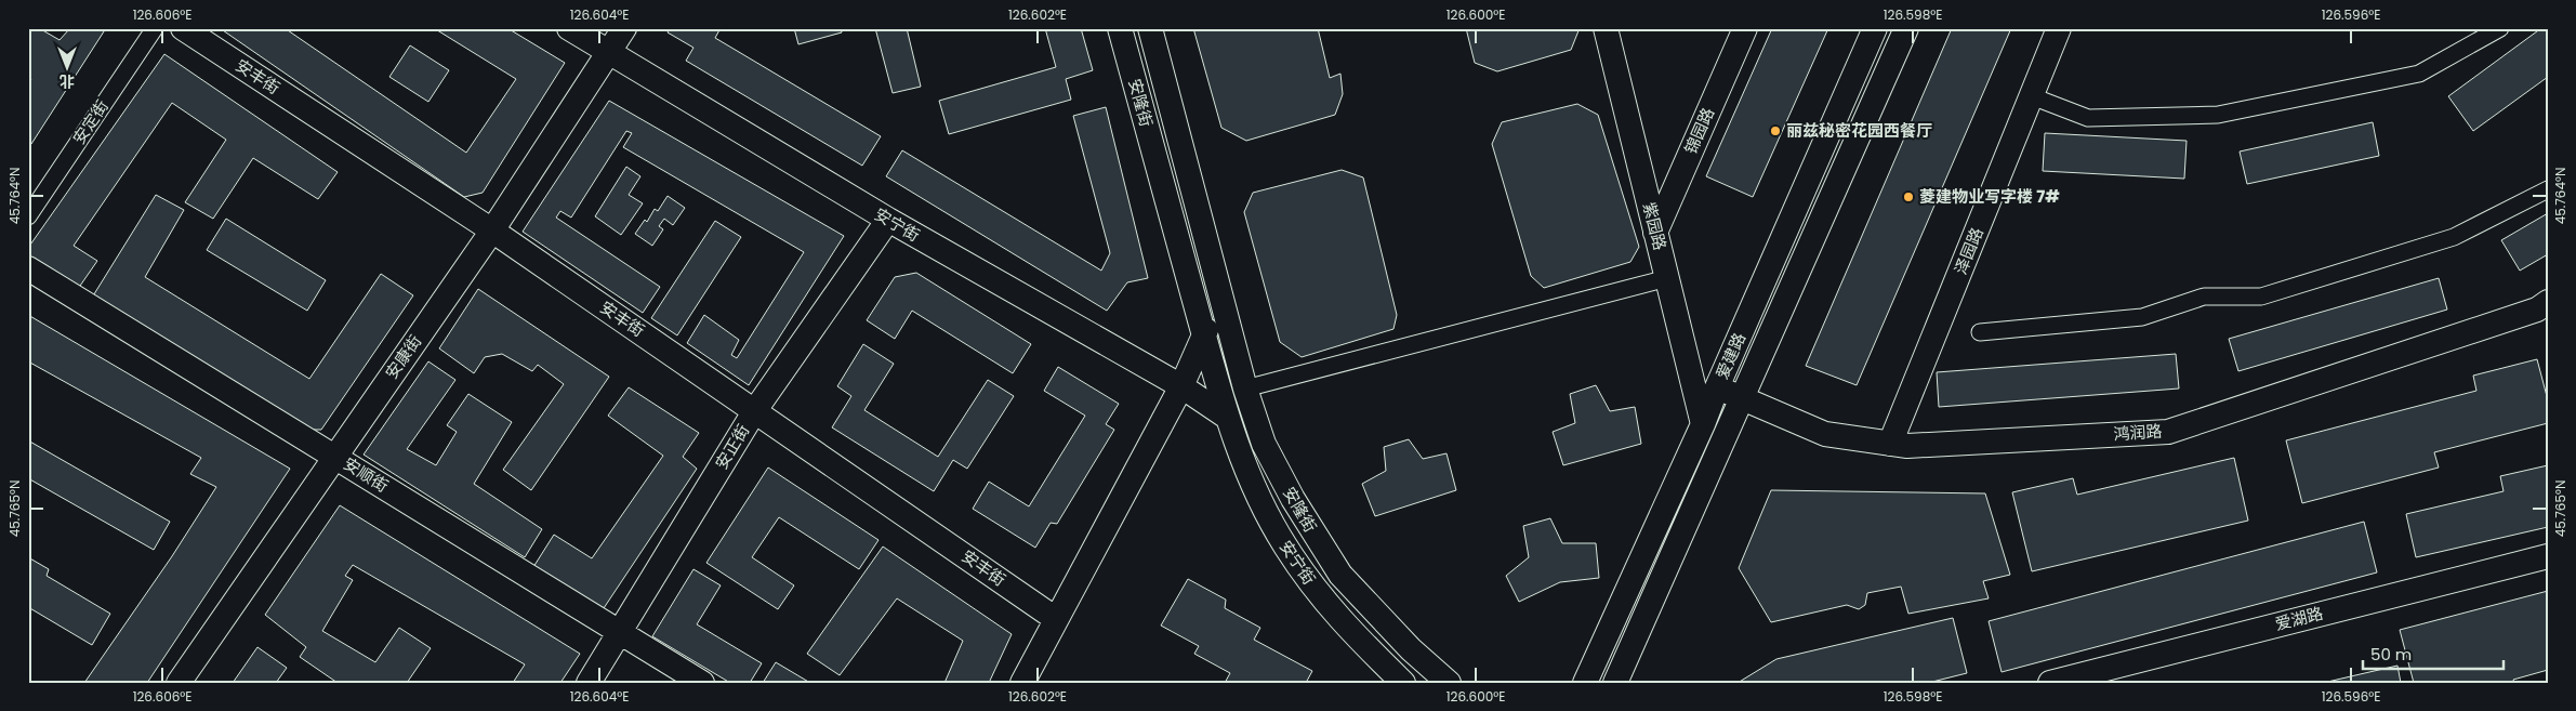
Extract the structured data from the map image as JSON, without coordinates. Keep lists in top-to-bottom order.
{
  "streets": {
    "street": [
      "安丰街",
      "安隆街",
      "安定街",
      "锦园路",
      "安宁街",
      "紫园路",
      "泽园路",
      "爱建路",
      "安康街",
      "鸿润路",
      "安正街",
      "安顺街",
      "爱湖路"
    ]
  },
  "crossings": [
    ["安丰街", "安康街"],
    ["安丰街", "安正街"],
    ["安隆街", "安宁街"],
    ["锦园路", "紫园路"],
    ["安宁街", "安康街"],
    ["安宁街", "安正街"],
    ["紫园路", "爱建路"],
    ["泽园路", "鸿润路"],
    ["爱建路", "鸿润路"],
    ["安康街", "安顺街"],
    ["安正街", "安顺街"]
  ],
  "places": ["丽兹秘密花园西餐厅", "菱建物业写字楼 7#"],
  "scale_bar": "50 m",
  "north": "bottom",
  "coordinates": [
    "126.606°E",
    "126.604°E",
    "126.602°E",
    "126.600°E",
    "126.598°E",
    "126.596°E",
    "45.764°N",
    "45.765°N"
  ]
}
